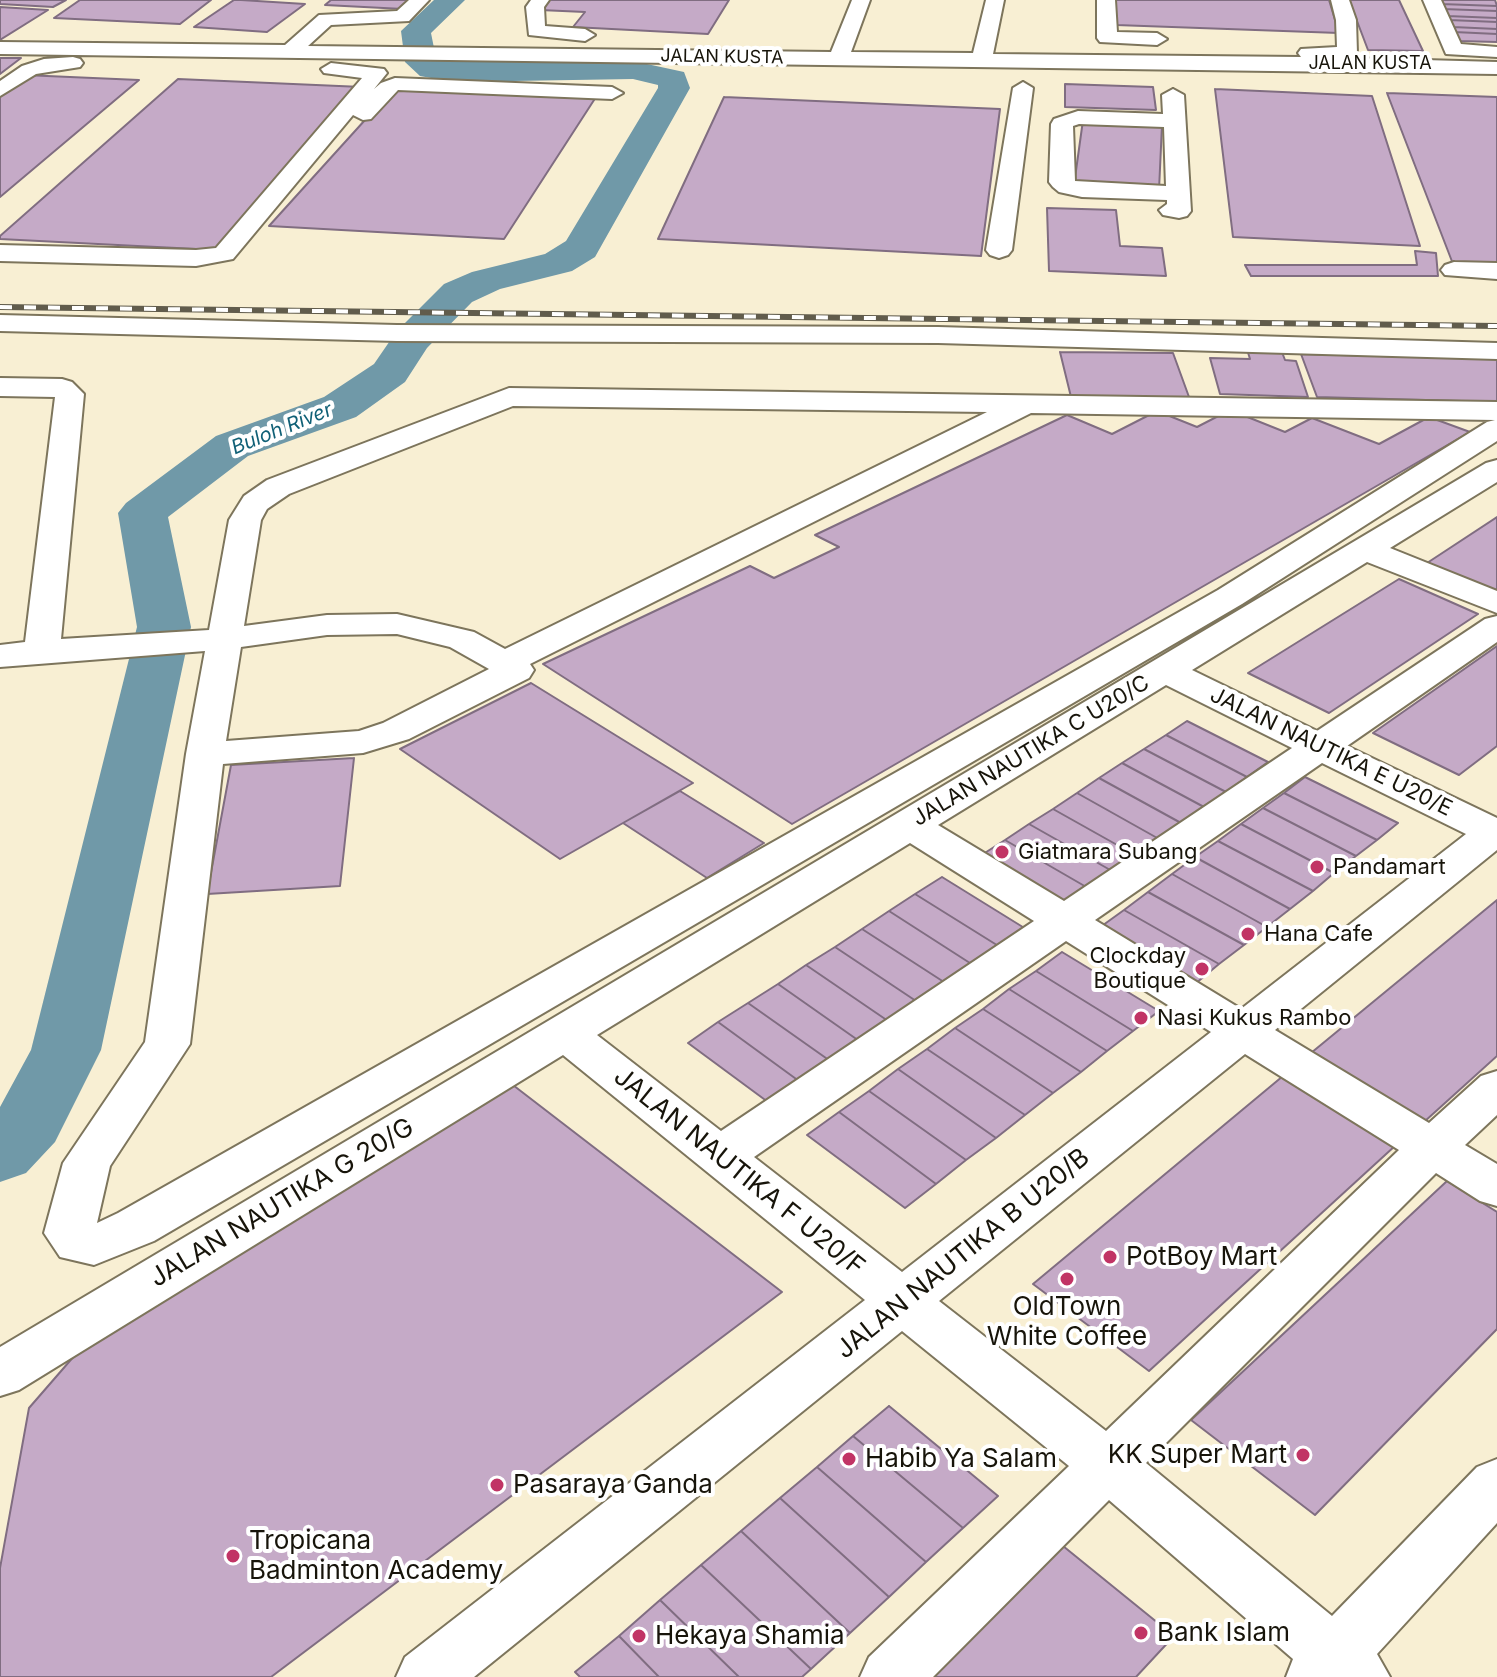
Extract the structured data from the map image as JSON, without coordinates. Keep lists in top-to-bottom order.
{
  "streets": {
    "street": [
      "JALAN KUSTA",
      "JALAN NAUTIKA C U20/C",
      "JALAN NAUTIKA E U20/E",
      "JALAN NAUTIKA F U20/F",
      "JALAN NAUTIKA G 20/G",
      "JALAN NAUTIKA B U20/B"
    ]
  },
  "crossings": [
    ["JALAN NAUTIKA C U20/C", "JALAN NAUTIKA E U20/E"],
    ["JALAN NAUTIKA C U20/C", "JALAN NAUTIKA F U20/F"],
    ["JALAN NAUTIKA C U20/C", "JALAN NAUTIKA G 20/G"],
    ["JALAN NAUTIKA E U20/E", "JALAN NAUTIKA B U20/B"],
    ["JALAN NAUTIKA F U20/F", "JALAN NAUTIKA G 20/G"],
    ["JALAN NAUTIKA F U20/F", "JALAN NAUTIKA B U20/B"]
  ],
  "water": ["Buloh River"],
  "places": [
    "Giatmara Subang",
    "Pandamart",
    "Hana Cafe",
    "Clockday Boutique",
    "Nasi Kukus Rambo",
    "PotBoy Mart",
    "OldTown White Coffee",
    "KK Super Mart",
    "Habib Ya Salam",
    "Pasaraya Ganda",
    "Tropicana Badminton Academy",
    "Bank Islam",
    "Hekaya Shamia"
  ]
}
